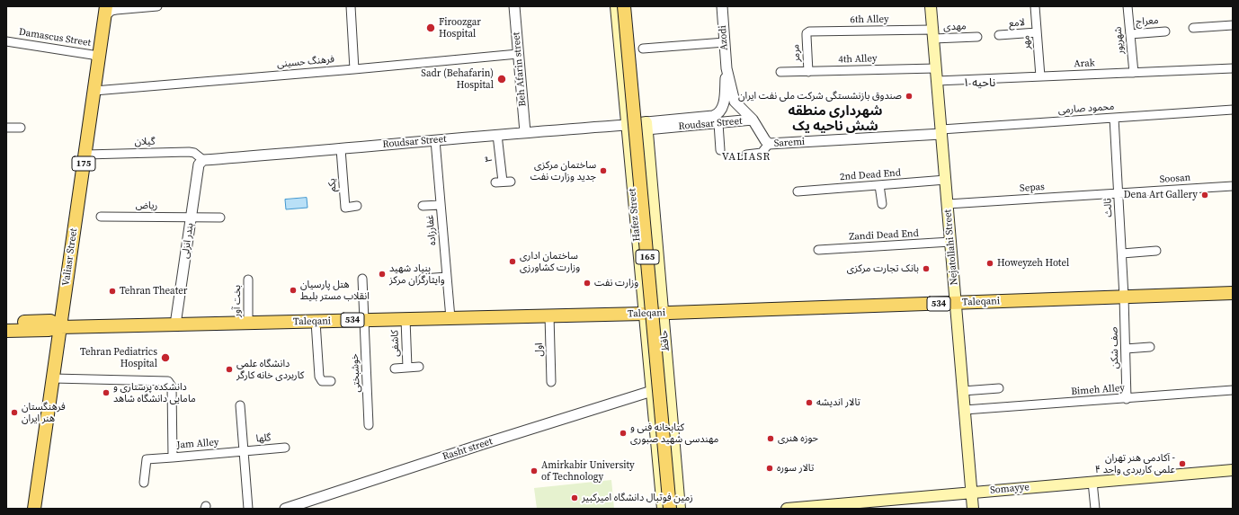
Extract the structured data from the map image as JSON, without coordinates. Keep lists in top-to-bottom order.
{
  "streets": {
    "main road": [
      "175",
      "Hafez Street",
      "Nejatollahi Street",
      "Valiasr Street",
      "165",
      "Taleqani",
      "534",
      "حافظ",
      "Somayye"
    ],
    "street": [
      "6th Alley",
      "معراج",
      "لامع",
      "مهدی",
      "Damascus Street",
      "Azodi",
      "شهریور",
      "مهر",
      "مرمر",
      "4th Alley",
      "فرهنگ حسینی",
      "Arak",
      "Beh Afarin street",
      "محمود صارمی",
      "Roudsar Street",
      "گیلان",
      "Saremi",
      "۳",
      "2nd Dead End",
      "Soosan",
      "یکم",
      "Sepas",
      "ریاض",
      "ثالث",
      "غفارزاده",
      "Zandi Dead End",
      "بندر انزلی",
      "بخت آور",
      "کاشفی",
      "صف شکن",
      "اول",
      "خوشبختی",
      "Bimeh Alley",
      "گلها",
      "Jam Alley",
      "Rasht street"
    ]
  },
  "crossings": [
    ["6th Alley", "مهدی"],
    ["6th Alley", "مرمر"],
    ["6th Alley", "Nejatollahi Street"],
    ["معراج", "شهریور"],
    ["لامع", "مهر"],
    ["مهدی", "Nejatollahi Street"],
    ["Damascus Street", "Valiasr Street"],
    ["Azodi", "Roudsar Street"],
    ["Azodi", "Saremi"],
    ["شهریور", "Arak"],
    ["مهر", "Arak"],
    ["مرمر", "4th Alley"],
    ["4th Alley", "Nejatollahi Street"],
    ["فرهنگ حسینی", "Beh Afarin street"],
    ["فرهنگ حسینی", "Valiasr Street"],
    ["Arak", "Nejatollahi Street"],
    ["Beh Afarin street", "Roudsar Street"],
    ["محمود صارمی", "Saremi"],
    ["محمود صارمی", "ثالث"],
    ["محمود صارمی", "Nejatollahi Street"],
    ["Roudsar Street", "گیلان"],
    ["Roudsar Street", "Saremi"],
    ["Roudsar Street", "۳"],
    ["Roudsar Street", "یکم"],
    ["Roudsar Street", "Hafez Street"],
    ["Roudsar Street", "غفارزاده"],
    ["Roudsar Street", "بندر انزلی"],
    ["Roudsar Street", "حافظ"],
    ["گیلان", "بندر انزلی"],
    ["گیلان", "Valiasr Street"],
    ["Saremi", "Nejatollahi Street"],
    ["2nd Dead End", "Nejatollahi Street"],
    ["Soosan", "Sepas"],
    ["Soosan", "ثالث"],
    ["Sepas", "ثالث"],
    ["Sepas", "Nejatollahi Street"],
    ["ریاض", "بندر انزلی"],
    ["ثالث", "Taleqani"],
    ["ثالث", "صف شکن"],
    ["Hafez Street", "Taleqani"],
    ["Hafez Street", "Rasht street"],
    ["غفارزاده", "Taleqani"],
    ["Zandi Dead End", "Nejatollahi Street"],
    ["بندر انزلی", "Taleqani"],
    ["Nejatollahi Street", "Taleqani"],
    ["Nejatollahi Street", "Bimeh Alley"],
    ["Nejatollahi Street", "Somayye"],
    ["Valiasr Street", "Taleqani"],
    ["Valiasr Street", "Jam Alley"],
    ["بخت آور", "Taleqani"],
    ["Taleqani", "حافظ"],
    ["Taleqani", "کاشفی"],
    ["Taleqani", "صف شکن"],
    ["Taleqani", "اول"],
    ["Taleqani", "خوشبختی"],
    ["صف شکن", "Bimeh Alley"],
    ["گلها", "Jam Alley"]
  ],
  "districts": ["ناحیه ۱", "شهرداری منطقه شش ناحیه یک", "VALIASR"],
  "places": [
    "Firoozgar Hospital",
    "Sadr (Behafarin) Hospital",
    "صندوق بازنشستگی شرکت ملی نفت ایران",
    "ساختمان مرکزی جدید وزارت نفت",
    "Dena Art Gallery",
    "ساختمان اداری وزارت کشاورزی",
    "Howeyzeh Hotel",
    "بانک تجارت مرکزی",
    "بنیاد شهید وایثارگران مرکز",
    "وزارت نفت",
    "هتل پارسیان انقلاب مستر بلیط",
    "Tehran Theater",
    "Tehran Pediatrics Hospital",
    "دانشگاه علمی کاربردی خانه کارگر",
    "دانشکده پرستاری و مامایی دانشگاه شاهد",
    "تالار اندیشه",
    "فرهنگستان هنر ایران",
    "کتابخانه فنی و مهندسی شهید صبوری",
    "حوزه هنری",
    "آکادمی هنر تهران - علمی کاربردی واحد ۴",
    "تالار سوره",
    "Amirkabir University of Technology",
    "زمین فوتبال دانشگاه امیرکبیر"
  ]
}
